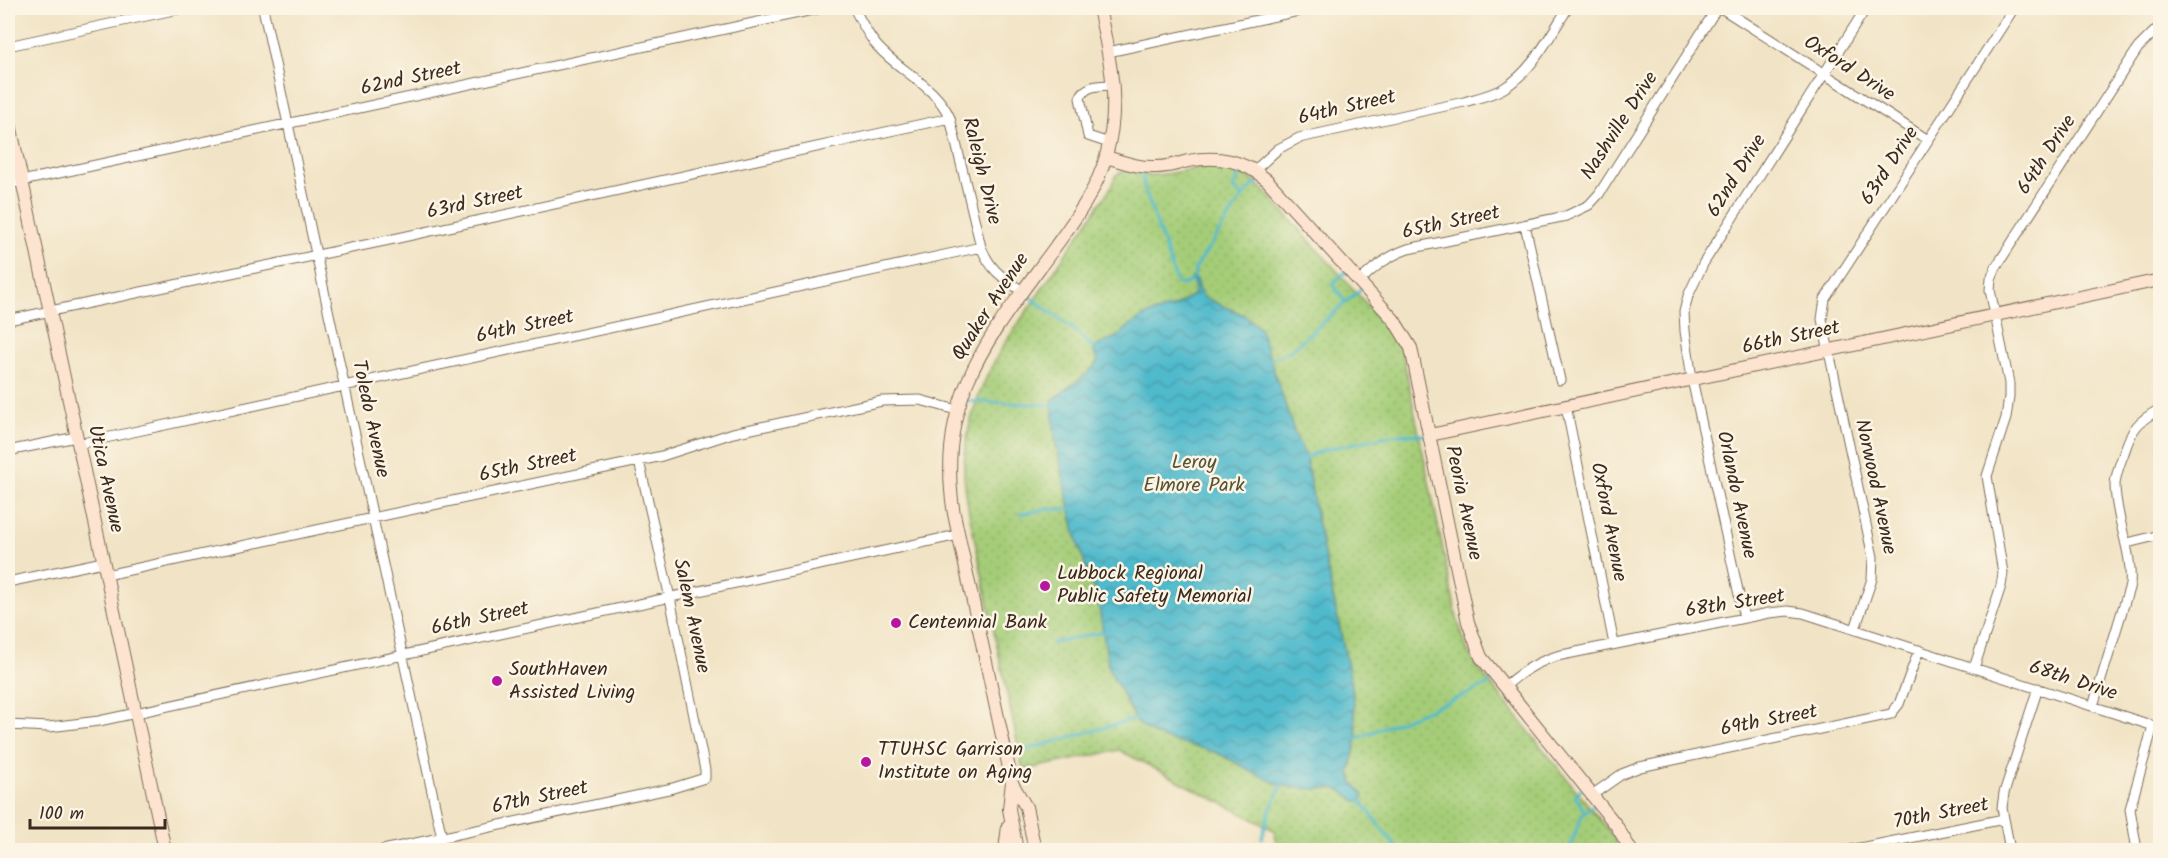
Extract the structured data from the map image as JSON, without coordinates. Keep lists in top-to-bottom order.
{
  "streets": {
    "street": [
      "Oxford Drive",
      "62nd Street",
      "64th Street",
      "Nashville Drive",
      "64th Drive",
      "63rd Drive",
      "Raleigh Drive",
      "62nd Drive",
      "63rd Street",
      "65th Street",
      "Quaker Avenue",
      "66th Street",
      "Toledo Avenue",
      "Utica Avenue",
      "Norwood Avenue",
      "Orlando Avenue",
      "Peoria Avenue",
      "Oxford Avenue",
      "68th Street",
      "Salem Avenue",
      "68th Drive",
      "69th Street",
      "67th Street",
      "70th Street"
    ]
  },
  "crossings": [
    ["Oxford Drive", "Nashville Drive"],
    ["Oxford Drive", "63rd Drive"],
    ["Oxford Drive", "62nd Drive"],
    ["62nd Street", "Toledo Avenue"],
    ["62nd Street", "Utica Avenue"],
    ["64th Street", "Raleigh Drive"],
    ["64th Street", "Toledo Avenue"],
    ["64th Street", "Utica Avenue"],
    ["64th Street", "Peoria Avenue"],
    ["Nashville Drive", "65th Street"],
    ["64th Drive", "66th Street"],
    ["64th Drive", "68th Street"],
    ["64th Drive", "68th Drive"],
    ["63rd Drive", "66th Street"],
    ["63rd Drive", "Norwood Avenue"],
    ["Raleigh Drive", "63rd Street"],
    ["Raleigh Drive", "Quaker Avenue"],
    ["62nd Drive", "66th Street"],
    ["62nd Drive", "Orlando Avenue"],
    ["63rd Street", "Toledo Avenue"],
    ["63rd Street", "Utica Avenue"],
    ["65th Street", "Quaker Avenue"],
    ["65th Street", "Toledo Avenue"],
    ["65th Street", "Utica Avenue"],
    ["65th Street", "Peoria Avenue"],
    ["65th Street", "Salem Avenue"],
    ["Quaker Avenue", "66th Street"],
    ["66th Street", "Toledo Avenue"],
    ["66th Street", "Utica Avenue"],
    ["66th Street", "Norwood Avenue"],
    ["66th Street", "Orlando Avenue"],
    ["66th Street", "Peoria Avenue"],
    ["66th Street", "Oxford Avenue"],
    ["66th Street", "Salem Avenue"],
    ["Toledo Avenue", "67th Street"],
    ["Norwood Avenue", "68th Street"],
    ["Orlando Avenue", "68th Street"],
    ["Peoria Avenue", "68th Street"],
    ["Peoria Avenue", "69th Street"],
    ["Oxford Avenue", "68th Street"],
    ["68th Street", "68th Drive"],
    ["68th Street", "69th Street"],
    ["Salem Avenue", "67th Street"]
  ],
  "parks": ["Leroy Elmore Park"],
  "places": [
    "Lubbock Regional Public Safety Memorial",
    "Centennial Bank",
    "SouthHaven Assisted Living",
    "TTUHSC Garrison Institute on Aging"
  ],
  "scale_bar": "100 m"
}
